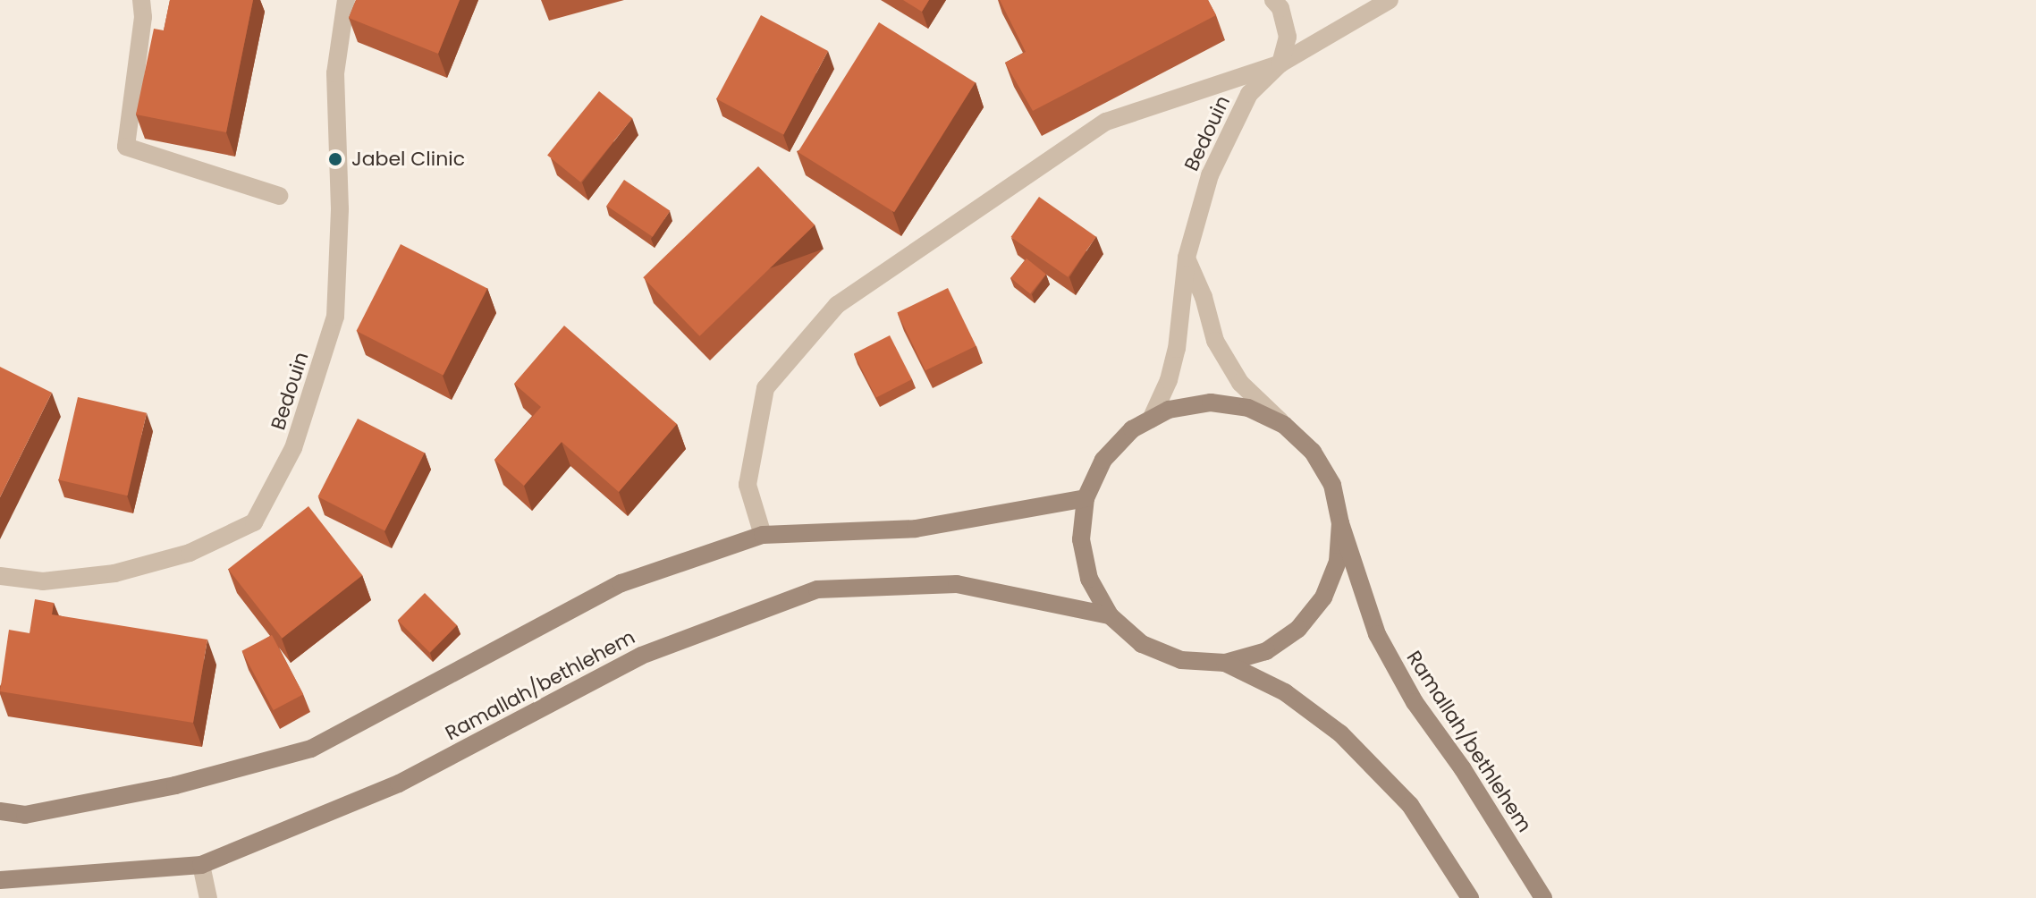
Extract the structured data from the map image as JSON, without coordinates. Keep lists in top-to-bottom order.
{
  "streets": {
    "main road": ["Ramallah/bethlehem"],
    "street": ["Bedouin"]
  },
  "places": ["Jabel Clinic"]
}
